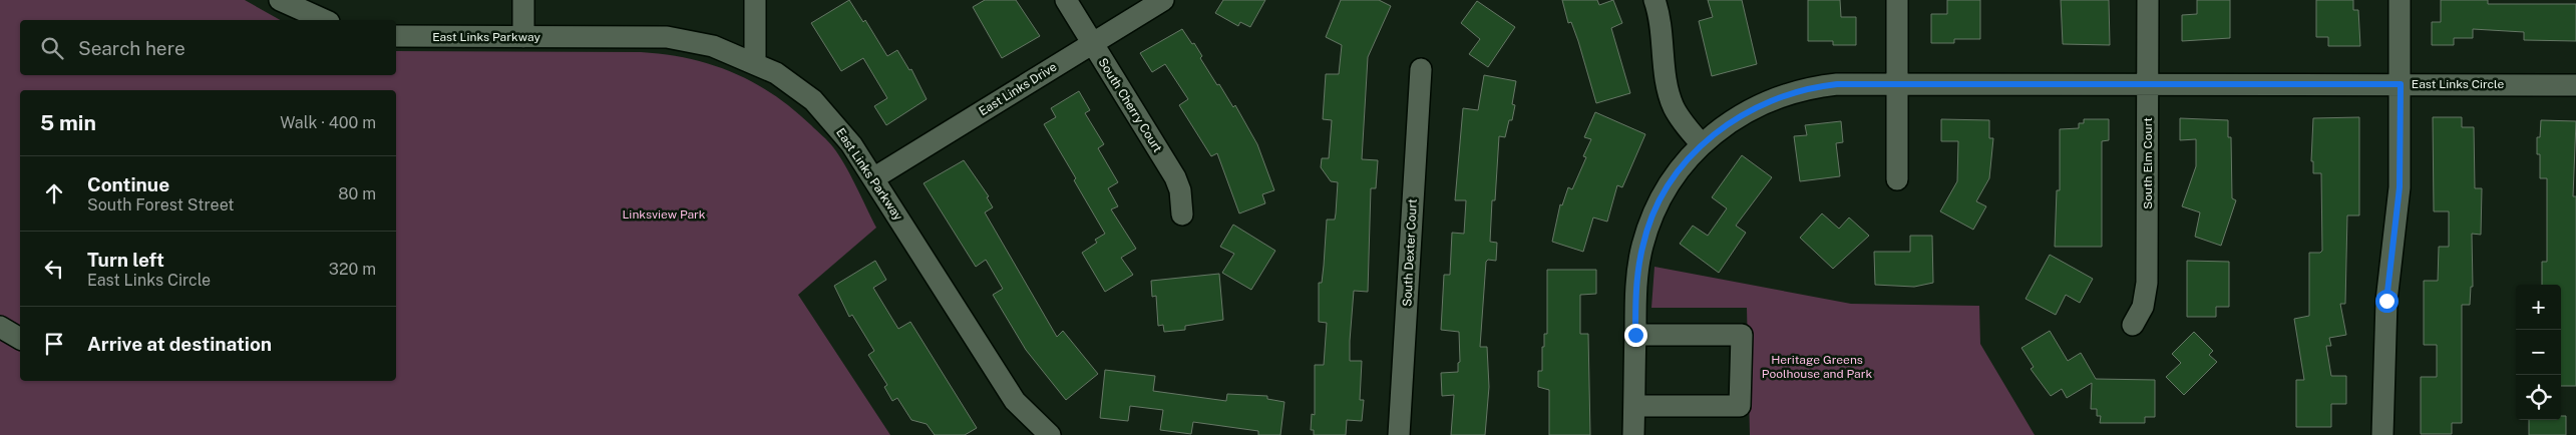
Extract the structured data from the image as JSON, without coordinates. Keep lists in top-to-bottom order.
{
  "streets": {
    "street": [
      "East Links Parkway",
      "East Links Circle",
      "East Links Drive",
      "South Cherry Court",
      "South Elm Court",
      "South Dexter Court"
    ]
  },
  "crossings": [
    ["East Links Parkway", "East Links Drive"],
    ["East Links Circle", "South Elm Court"],
    ["East Links Drive", "South Cherry Court"]
  ],
  "parks": ["Linksview Park", "Heritage Greens Poolhouse and Park"],
  "page": {
    "search": "Search here",
    "heading": ["5 min", "Walk · 400 m"],
    "list": [
      ["Continue", "South Forest Street", "80 m"],
      ["Turn left", "East Links Circle", "320 m"],
      "Arrive at destination"
    ],
    "map_buttons": ["+", "−"]
  }
}
